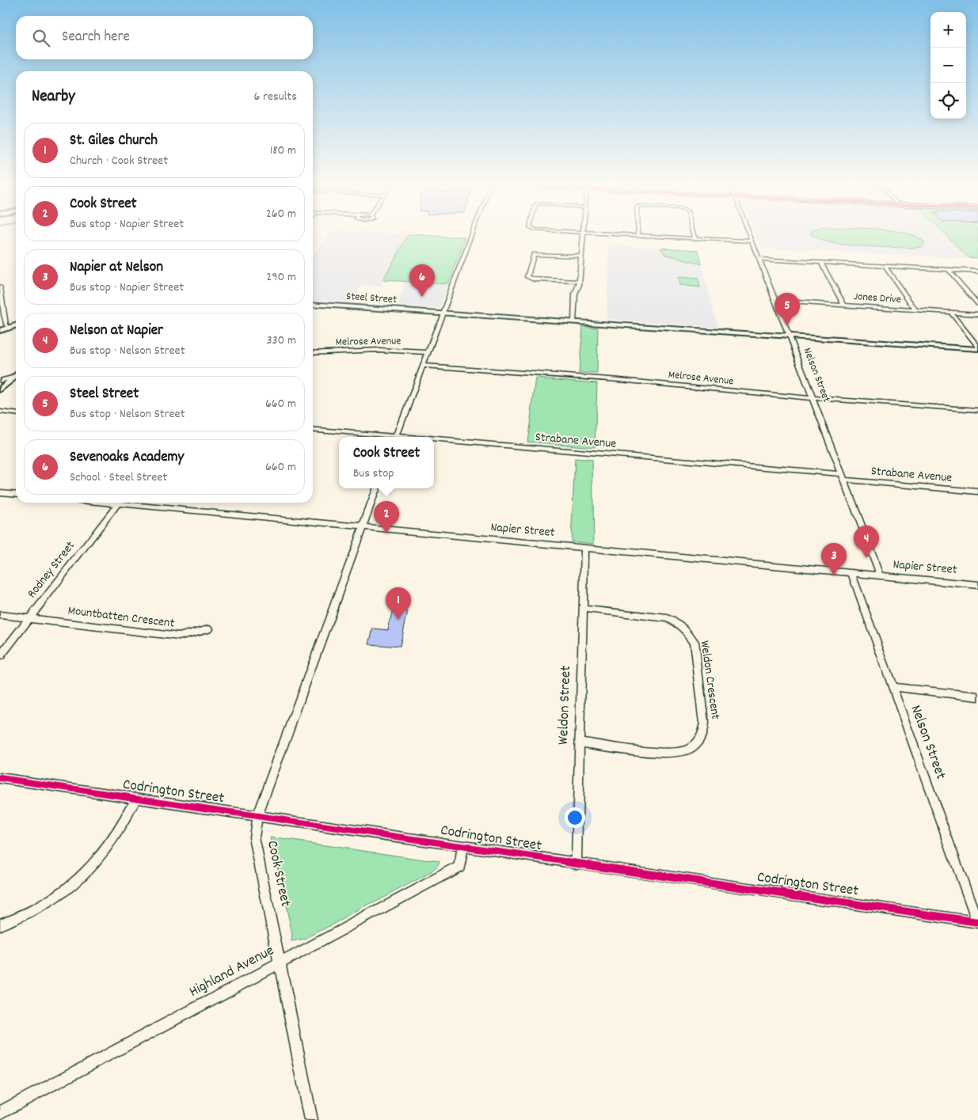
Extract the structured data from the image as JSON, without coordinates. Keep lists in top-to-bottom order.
{
  "streets": {
    "street": [
      "Steel Street",
      "Jones Drive",
      "Melrose Avenue",
      "Nelson Street",
      "Strabane Avenue",
      "Napier Street",
      "Rodney Street",
      "Mountbatten Crescent",
      "Weldon Crescent",
      "Weldon Street",
      "Codrington Street",
      "Cook Street",
      "Highland Avenue"
    ]
  },
  "crossings": [
    ["Steel Street", "Nelson Street"],
    ["Jones Drive", "Nelson Street"],
    ["Melrose Avenue", "Nelson Street"],
    ["Nelson Street", "Strabane Avenue"],
    ["Nelson Street", "Napier Street"],
    ["Nelson Street", "Codrington Street"],
    ["Napier Street", "Weldon Street"],
    ["Napier Street", "Cook Street"],
    ["Rodney Street", "Mountbatten Crescent"],
    ["Weldon Crescent", "Weldon Street"],
    ["Weldon Street", "Codrington Street"],
    ["Codrington Street", "Cook Street"],
    ["Codrington Street", "Highland Avenue"],
    ["Cook Street", "Highland Avenue"]
  ],
  "page": {
    "map_buttons": ["+", "−"],
    "search": "Search here",
    "heading": ["Nearby", "6 results"],
    "list": [
      {
        "mark": "1",
        "name": "St. Giles Church",
        "note": "Church · Cook Street",
        "value": "180 m"
      },
      {
        "mark": "2",
        "name": "Cook Street",
        "note": "Bus stop · Napier Street",
        "value": "260 m"
      },
      {
        "mark": "3",
        "name": "Napier at Nelson",
        "note": "Bus stop · Napier Street",
        "value": "290 m"
      },
      {
        "mark": "4",
        "name": "Nelson at Napier",
        "note": "Bus stop · Nelson Street",
        "value": "330 m"
      },
      {
        "mark": "5",
        "name": "Steel Street",
        "note": "Bus stop · Nelson Street",
        "value": "660 m"
      },
      {
        "mark": "6",
        "name": "Sevenoaks Academy",
        "note": "School · Steel Street",
        "value": "660 m"
      }
    ],
    "pins": [
      "6",
      "5",
      "2",
      "4",
      "3",
      "1"
    ],
    "popup": ["Cook Street", "Bus stop"]
  }
}
